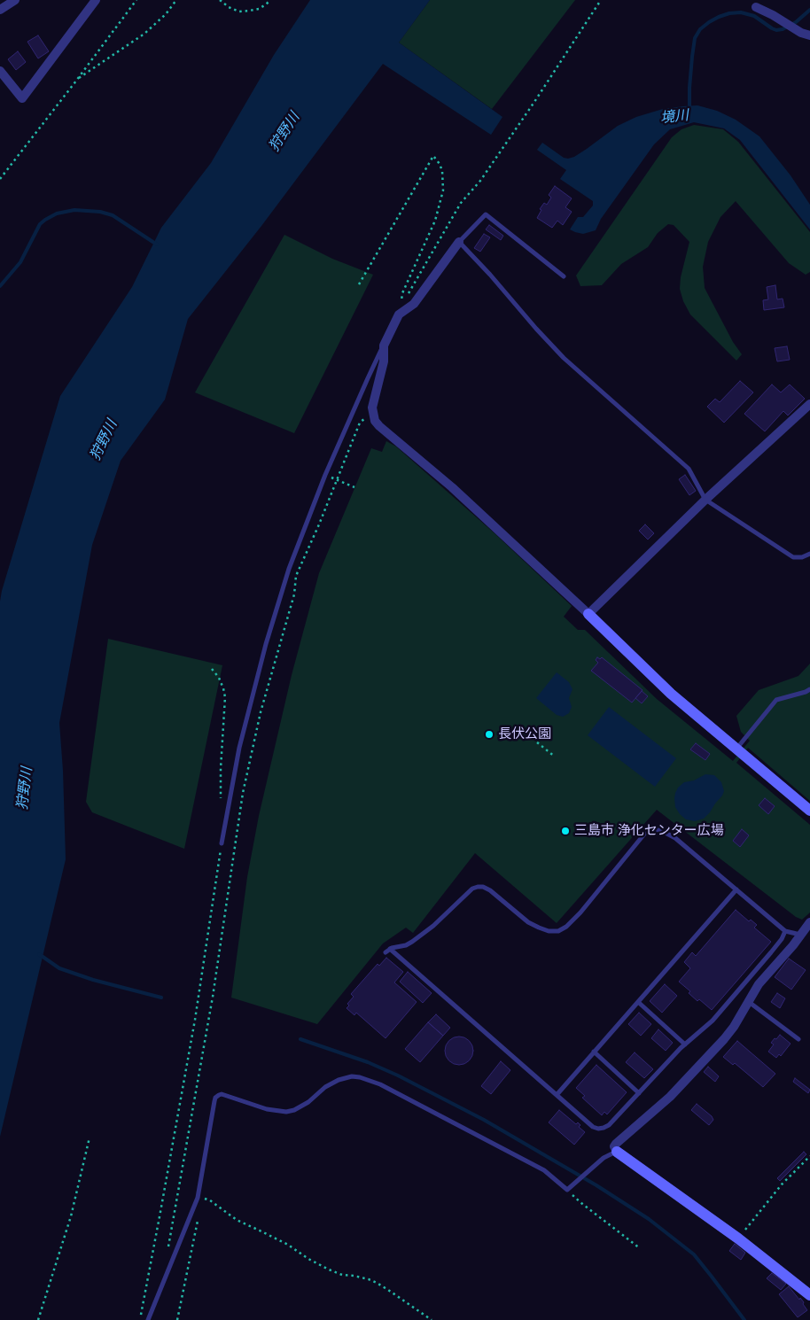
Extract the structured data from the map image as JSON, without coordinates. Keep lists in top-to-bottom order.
{
  "water": ["境川", "狩野川"],
  "places": ["長伏公園", "三島市 浄化センター広場"]
}
